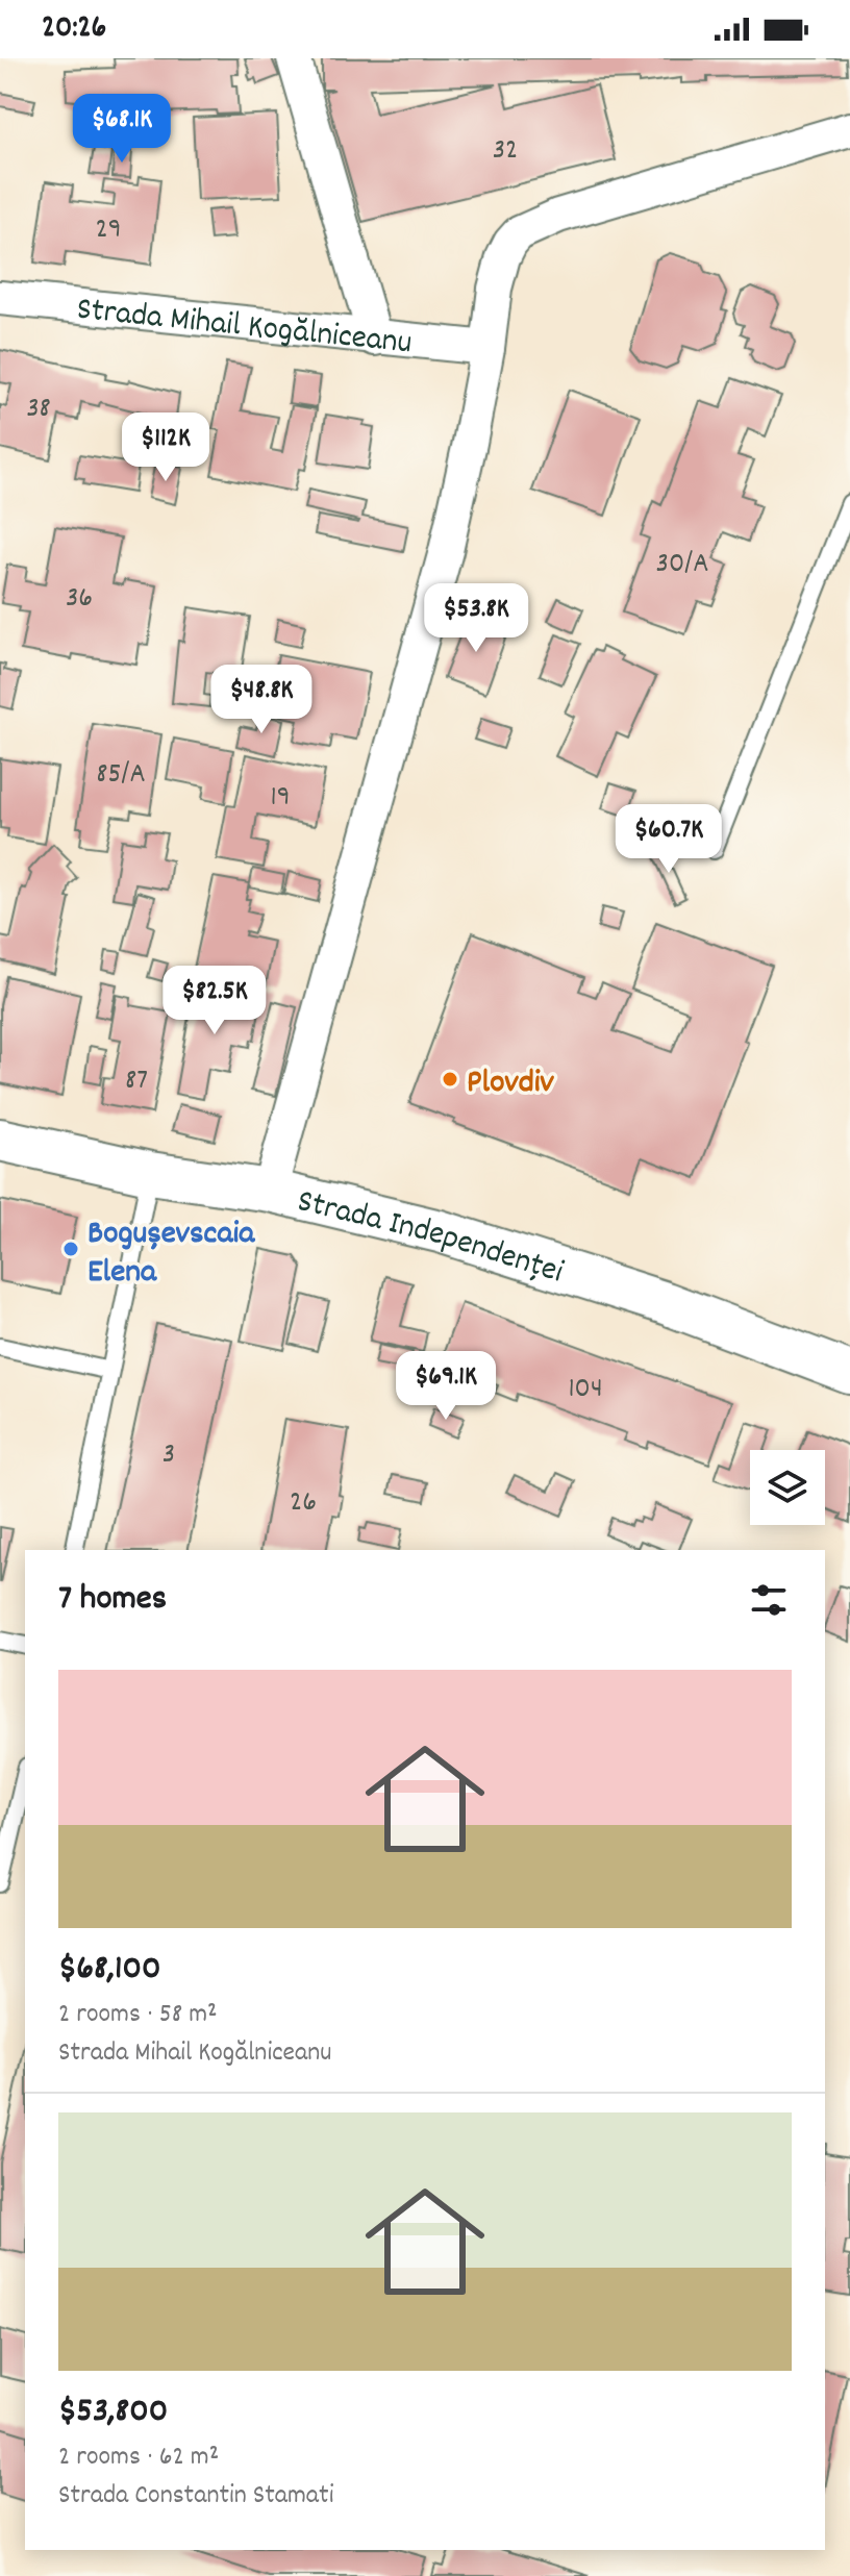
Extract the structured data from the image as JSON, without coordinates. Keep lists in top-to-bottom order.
{
  "streets": {
    "street": ["Strada Mihail Kogălniceanu", "Strada Independenței"]
  },
  "places": ["Plovdiv", "Bogușevscaia Elena"],
  "house_numbers": [
    "32",
    "29",
    "38",
    "30/A",
    "36",
    "85/A",
    "19",
    "87",
    "104",
    "3",
    "26"
  ],
  "page": {
    "status": "20:26",
    "price": [
      "$68.1K",
      "$112K",
      "$53.8K",
      "$48.8K",
      "$60.7K",
      "$82.5K",
      "$69.1K"
    ],
    "heading": "7 homes",
    "list": [
      {
        "name": "$68,100",
        "note": "2 rooms · 58 m² · Strada Mihail Kogălniceanu"
      },
      {
        "name": "$53,800",
        "note": "2 rooms · 62 m² · Strada Constantin Stamati"
      }
    ]
  }
}
